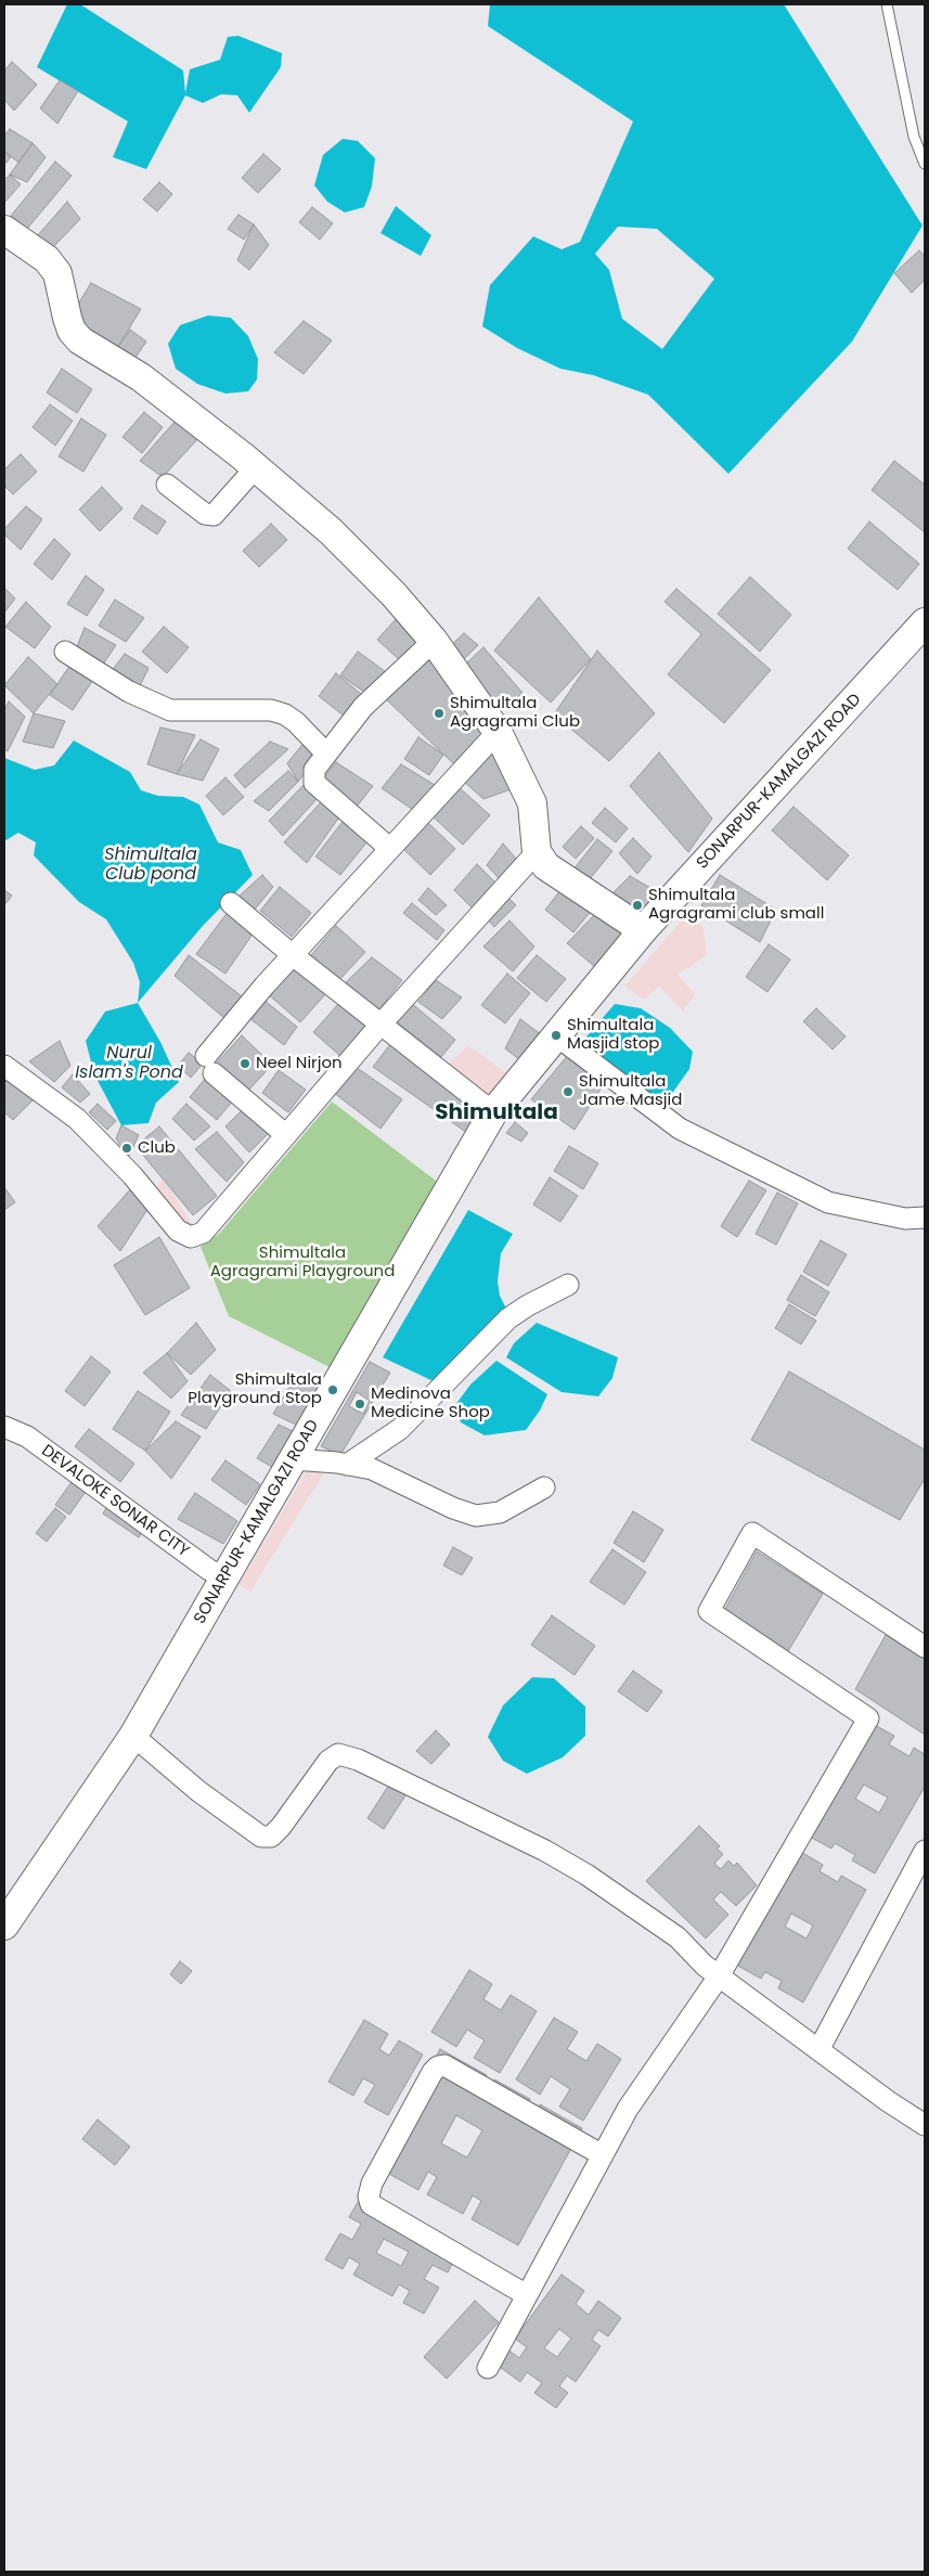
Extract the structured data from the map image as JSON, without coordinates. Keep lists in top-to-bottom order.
{
  "streets": {
    "main road": ["SONARPUR-KAMALGAZI ROAD"],
    "street": ["DEVALOKE SONAR CITY"]
  },
  "crossings": [
    ["SONARPUR-KAMALGAZI ROAD", "DEVALOKE SONAR CITY"]
  ],
  "districts": ["Shimultala"],
  "water": ["Shimultala Club pond", "Nurul Islam's Pond"],
  "parks": ["Shimultala Agragrami Playground"],
  "places": [
    "Shimultala Agragrami Club",
    "Shimultala Agragrami club small",
    "Shimultala Masjid stop",
    "Neel Nirjon",
    "Shimultala Jame Masjid",
    "Club",
    "Shimultala Playground Stop",
    "Medinova Medicine Shop"
  ]
}
